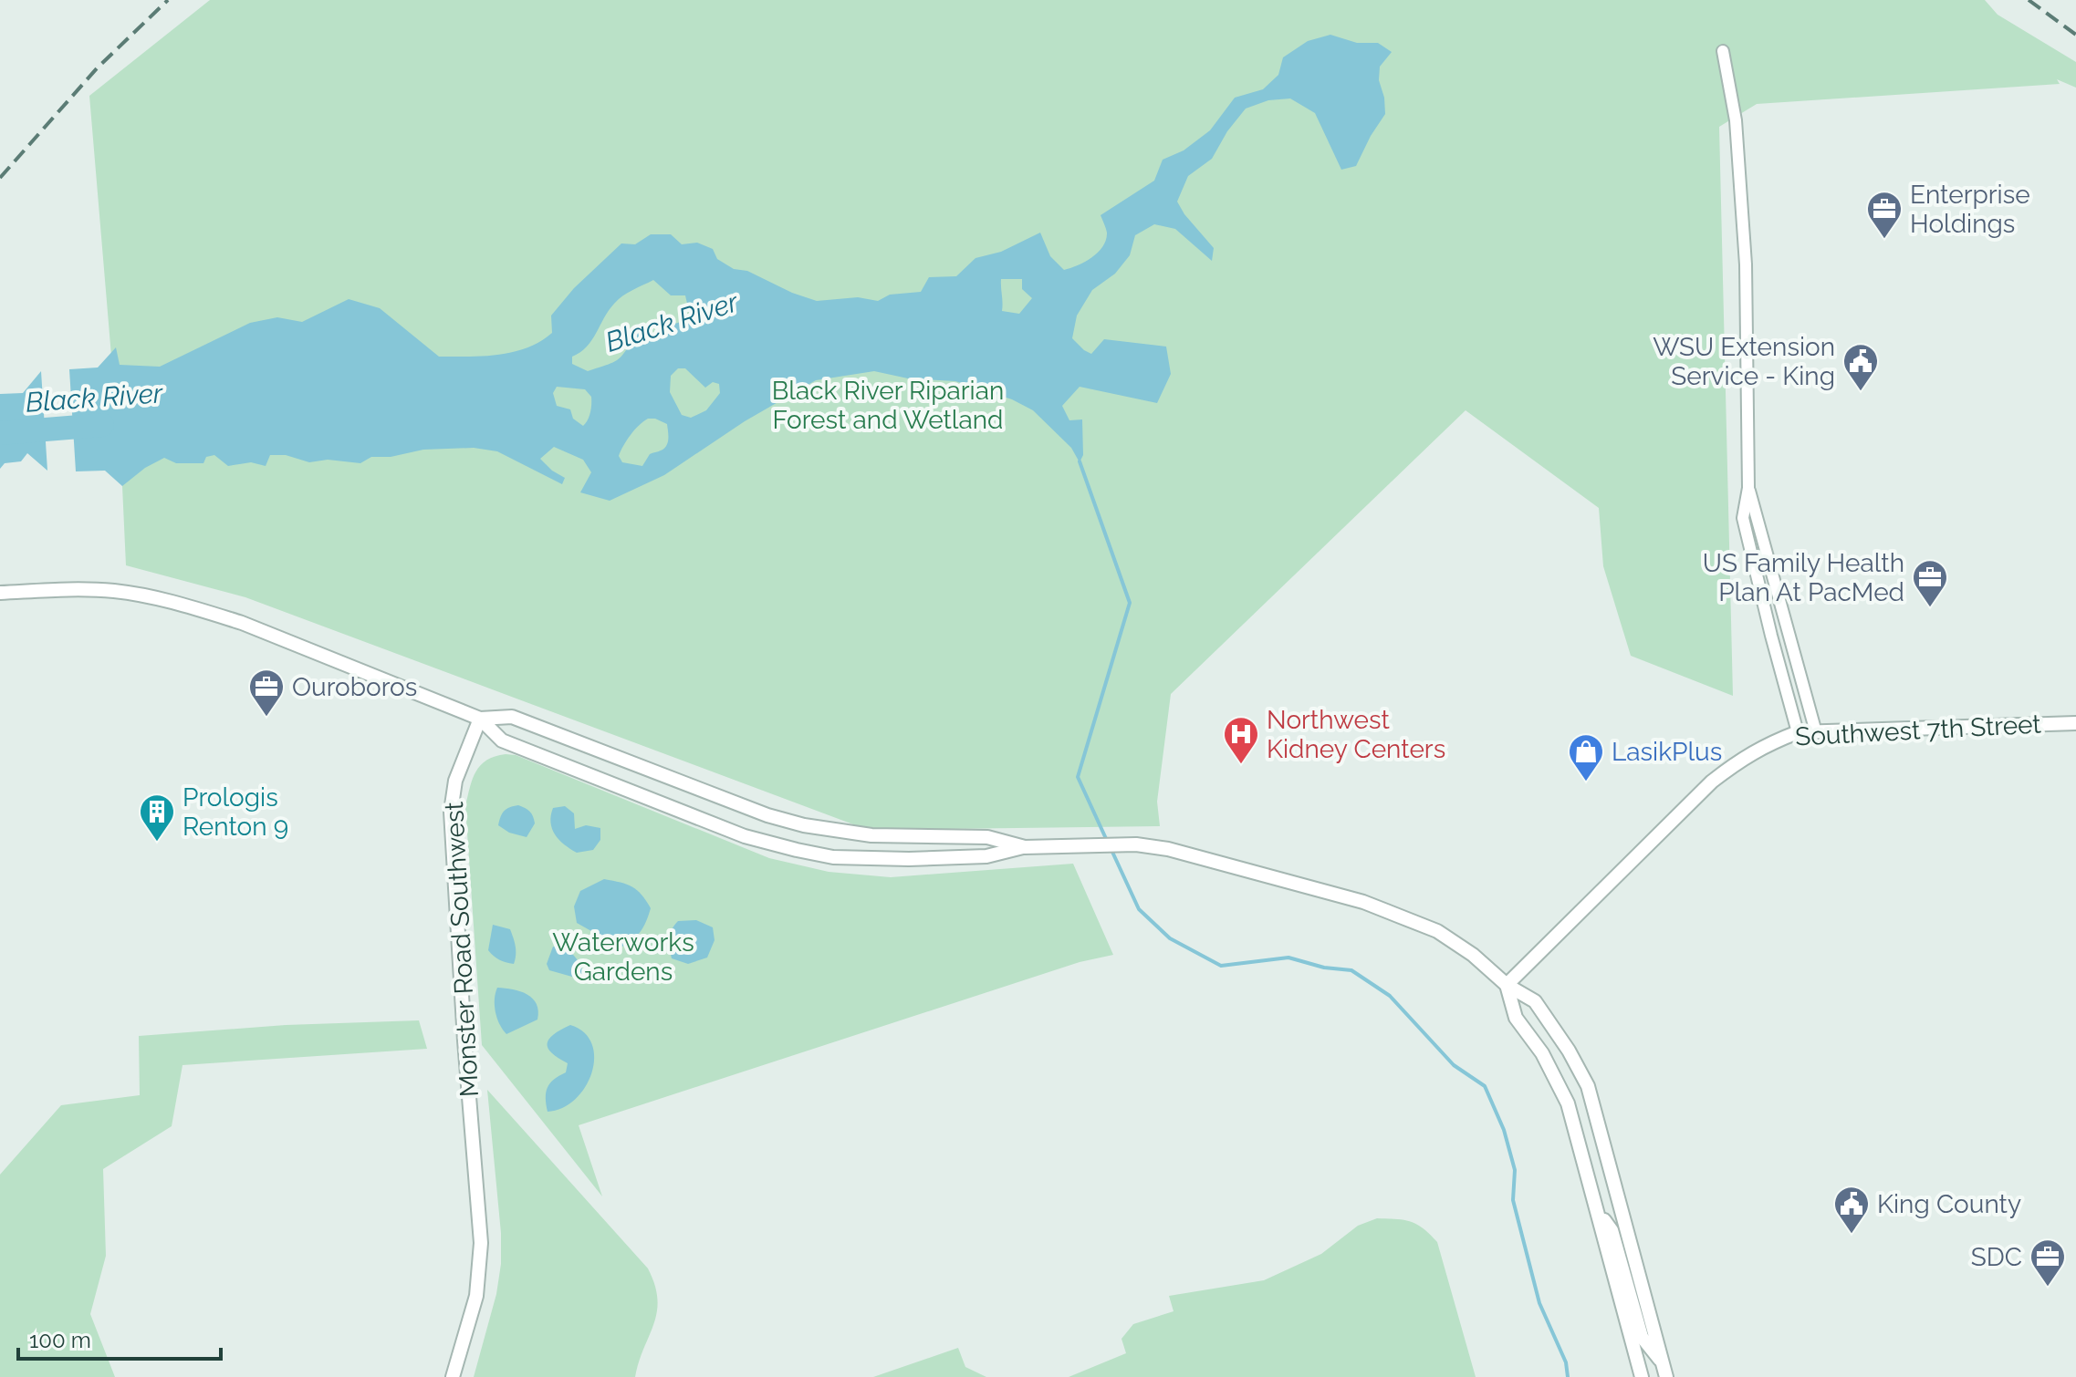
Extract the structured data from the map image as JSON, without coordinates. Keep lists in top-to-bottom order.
{
  "streets": {
    "street": ["Southwest 7th Street", "Monster Road Southwest"]
  },
  "water": ["Black River"],
  "parks": ["Black River Riparian Forest and Wetland", "Waterworks Gardens"],
  "places": {
    "office": [
      "Enterprise Holdings",
      "US Family Health Plan At PacMed",
      "Ouroboros",
      "SDC"
    ],
    "public building": ["WSU Extension Service - King", "King County"],
    "hospital": ["Northwest Kidney Centers"],
    "shop": ["LasikPlus"],
    "building": ["Prologis Renton 9"]
  },
  "scale_bar": "100 m"
}
